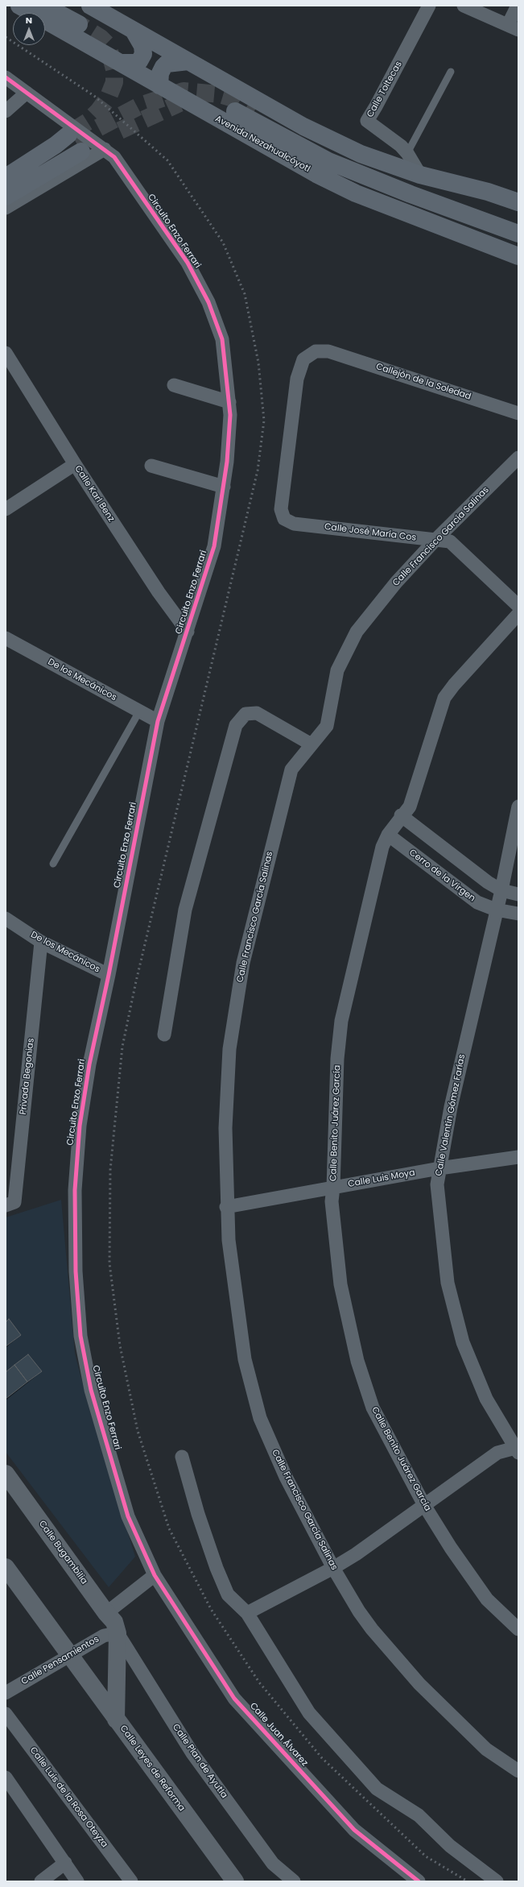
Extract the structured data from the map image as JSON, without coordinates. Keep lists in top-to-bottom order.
{
  "streets": {
    "main road": ["Avenida Nezahualcóyotl"],
    "street": [
      "Calle Toltecas",
      "Circuito Enzo Ferrari",
      "Callejón de la Soledad",
      "Calle Karl Benz",
      "Calle José María Cos",
      "Calle Francisco García Salinas",
      "De los Mecánicos",
      "Cerro de la Virgen",
      "Privada Begonias",
      "Calle Valentín Gómez Farías",
      "Calle Benito Juárez García",
      "Calle Luis Moya",
      "Calle Bugambilia",
      "Calle Pensamientos",
      "Calle Juan Álvarez",
      "Calle Plan de Ayutla",
      "Calle Leyes de Reforma",
      "Calle Luis de la Rosa Oteyza"
    ]
  },
  "crossings": [
    ["Circuito Enzo Ferrari", "Calle Karl Benz"],
    ["Circuito Enzo Ferrari", "De los Mecánicos"],
    ["Circuito Enzo Ferrari", "Calle Juan Álvarez"],
    ["Callejón de la Soledad", "Calle José María Cos"],
    ["Calle José María Cos", "Calle Francisco García Salinas"],
    ["Calle Francisco García Salinas", "Calle Luis Moya"],
    ["De los Mecánicos", "Privada Begonias"],
    ["Cerro de la Virgen", "Calle Valentín Gómez Farías"],
    ["Cerro de la Virgen", "Calle Benito Juárez García"],
    ["Calle Valentín Gómez Farías", "Calle Luis Moya"],
    ["Calle Benito Juárez García", "Calle Luis Moya"],
    ["Calle Bugambilia", "Calle Pensamientos"],
    ["Calle Bugambilia", "Calle Plan de Ayutla"],
    ["Calle Pensamientos", "Calle Plan de Ayutla"],
    ["Calle Pensamientos", "Calle Leyes de Reforma"]
  ],
  "north": "top"
}
